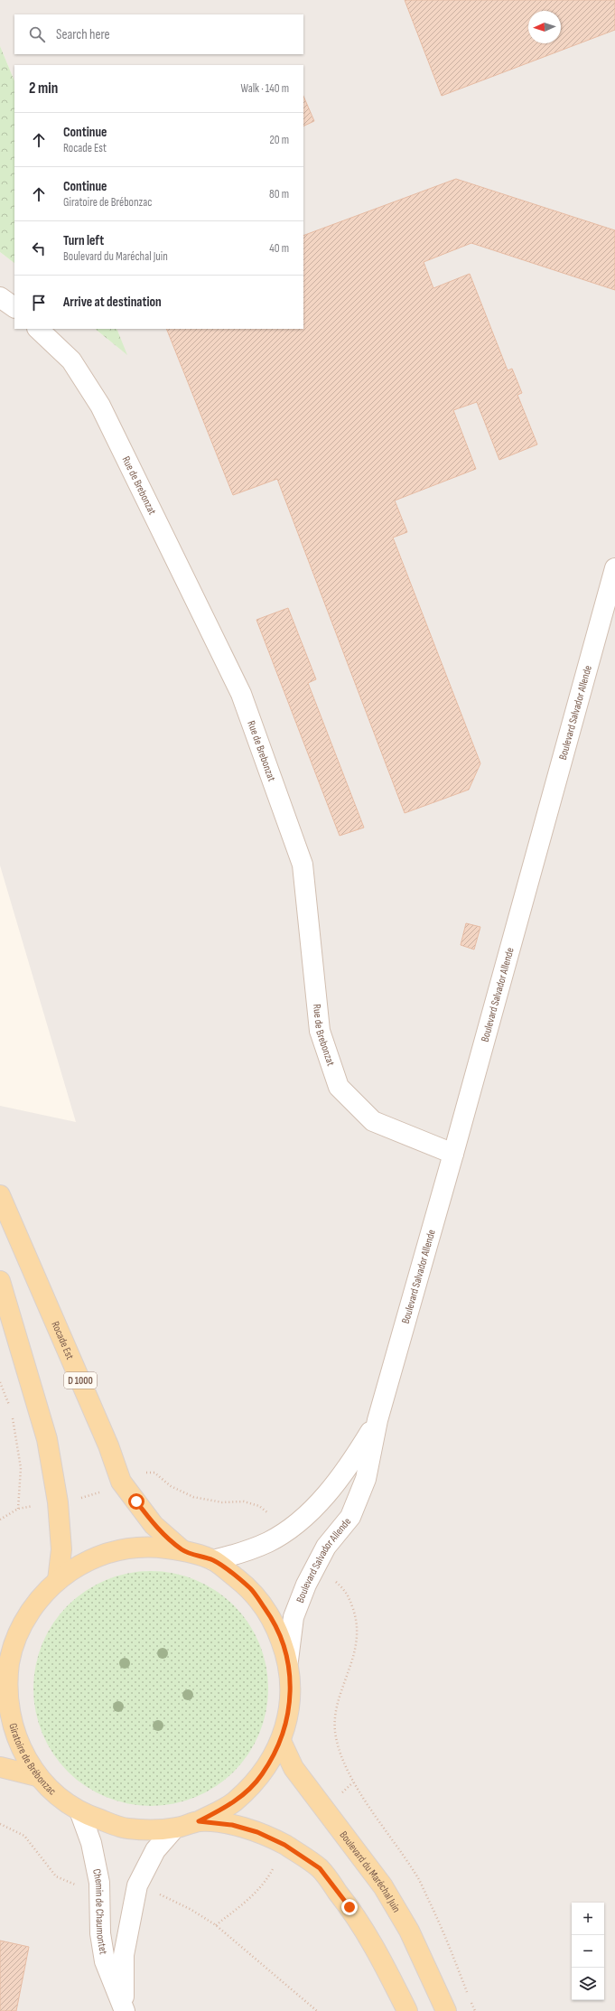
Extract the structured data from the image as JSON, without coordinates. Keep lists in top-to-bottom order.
{
  "streets": {
    "main road": [
      "Rocade Est",
      "D 1000",
      "Giratoire de Brébonzac",
      "Boulevard du Maréchal Juin"
    ],
    "street": ["Rue de Brebonzat", "Boulevard Salvador Allende", "Chemin de Chaumontet"]
  },
  "crossings": [
    ["Rue de Brebonzat", "Boulevard Salvador Allende"],
    ["Boulevard Salvador Allende", "Giratoire de Brébonzac"],
    ["Rocade Est", "Giratoire de Brébonzac"],
    ["Giratoire de Brébonzac", "Boulevard du Maréchal Juin"],
    ["Giratoire de Brébonzac", "Chemin de Chaumontet"]
  ],
  "north": "left",
  "page": {
    "search": "Search here",
    "heading": ["2 min", "Walk · 140 m"],
    "list": [
      ["Continue", "Rocade Est", "20 m"],
      ["Continue", "Giratoire de Brébonzac", "80 m"],
      ["Turn left", "Boulevard du Maréchal Juin", "40 m"],
      "Arrive at destination"
    ],
    "map_buttons": ["+", "−"]
  }
}
